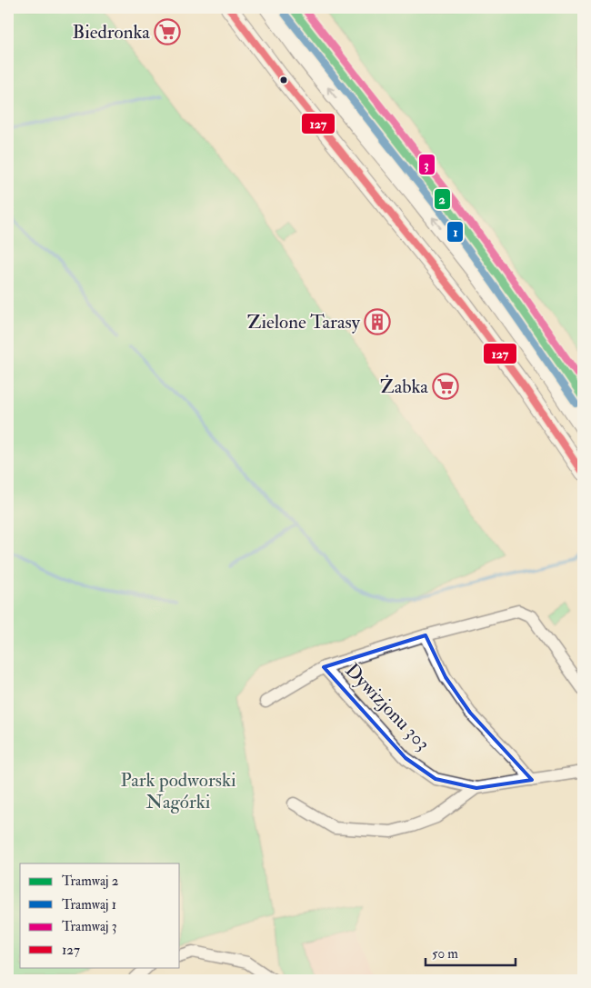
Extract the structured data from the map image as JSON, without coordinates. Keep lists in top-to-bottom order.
{
  "streets": {
    "street": ["Dywizjonu 303"]
  },
  "parks": ["Park podworski Nagórki"],
  "places": {
    "supermarket": ["Biedronka", "Żabka"],
    "building": ["Zielone Tarasy"]
  },
  "lines": [
    "tram line 2",
    "tram line 3",
    "transit line 127",
    "tram line 1"
  ],
  "legend": [
    "Tramwaj 2",
    "Tramwaj 1",
    "Tramwaj 3",
    "127"
  ],
  "scale_bar": "50 m"
}
